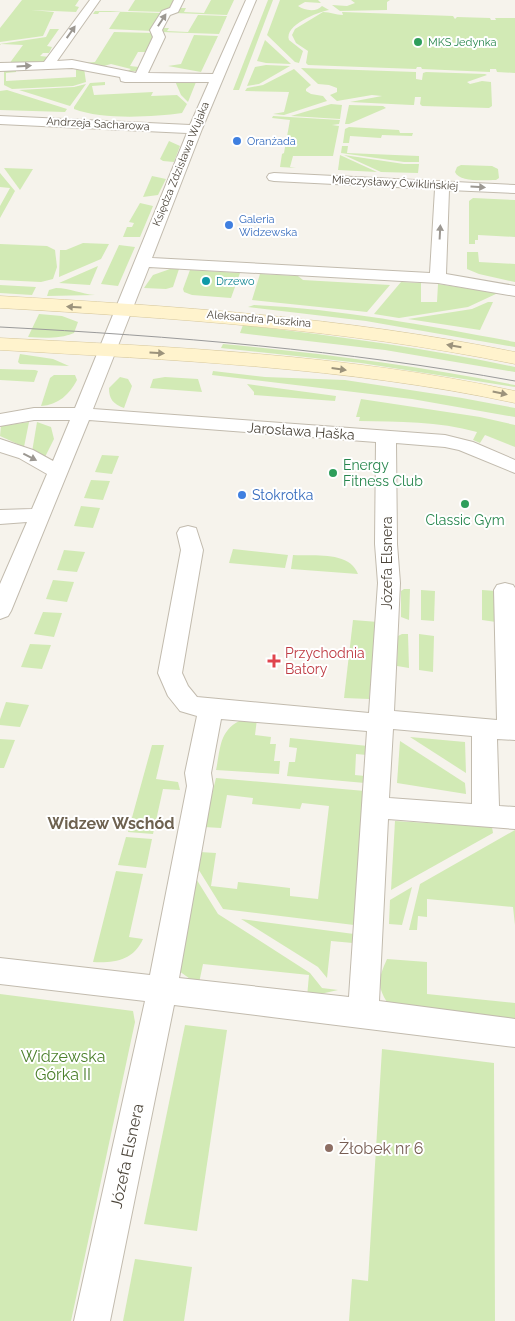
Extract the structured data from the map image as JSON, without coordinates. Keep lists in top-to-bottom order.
{
  "streets": {
    "main road": ["Aleksandra Puszkina"],
    "street": [
      "Andrzeja Sacharowa",
      "Księdza Zdzisława Wujaka",
      "Mieczysławy Ćwiklińskiej",
      "Jarosława Haška",
      "Józefa Elsnera"
    ]
  },
  "crossings": [
    ["Andrzeja Sacharowa", "Księdza Zdzisława Wujaka"],
    ["Księdza Zdzisława Wujaka", "Aleksandra Puszkina"],
    ["Księdza Zdzisława Wujaka", "Jarosława Haška"],
    ["Jarosława Haška", "Józefa Elsnera"]
  ],
  "districts": ["Widzew Wschód"],
  "parks": ["Widzewska Górka II"],
  "places": {
    "other": [
      "MKS Jedynka",
      "Oranżada",
      "Galeria Widzewska",
      "Drzewo",
      "Energy Fitness Club",
      "Stokrotka",
      "Classic Gym",
      "Żłobek nr 6"
    ],
    "health": ["Przychodnia Batory"]
  }
}
